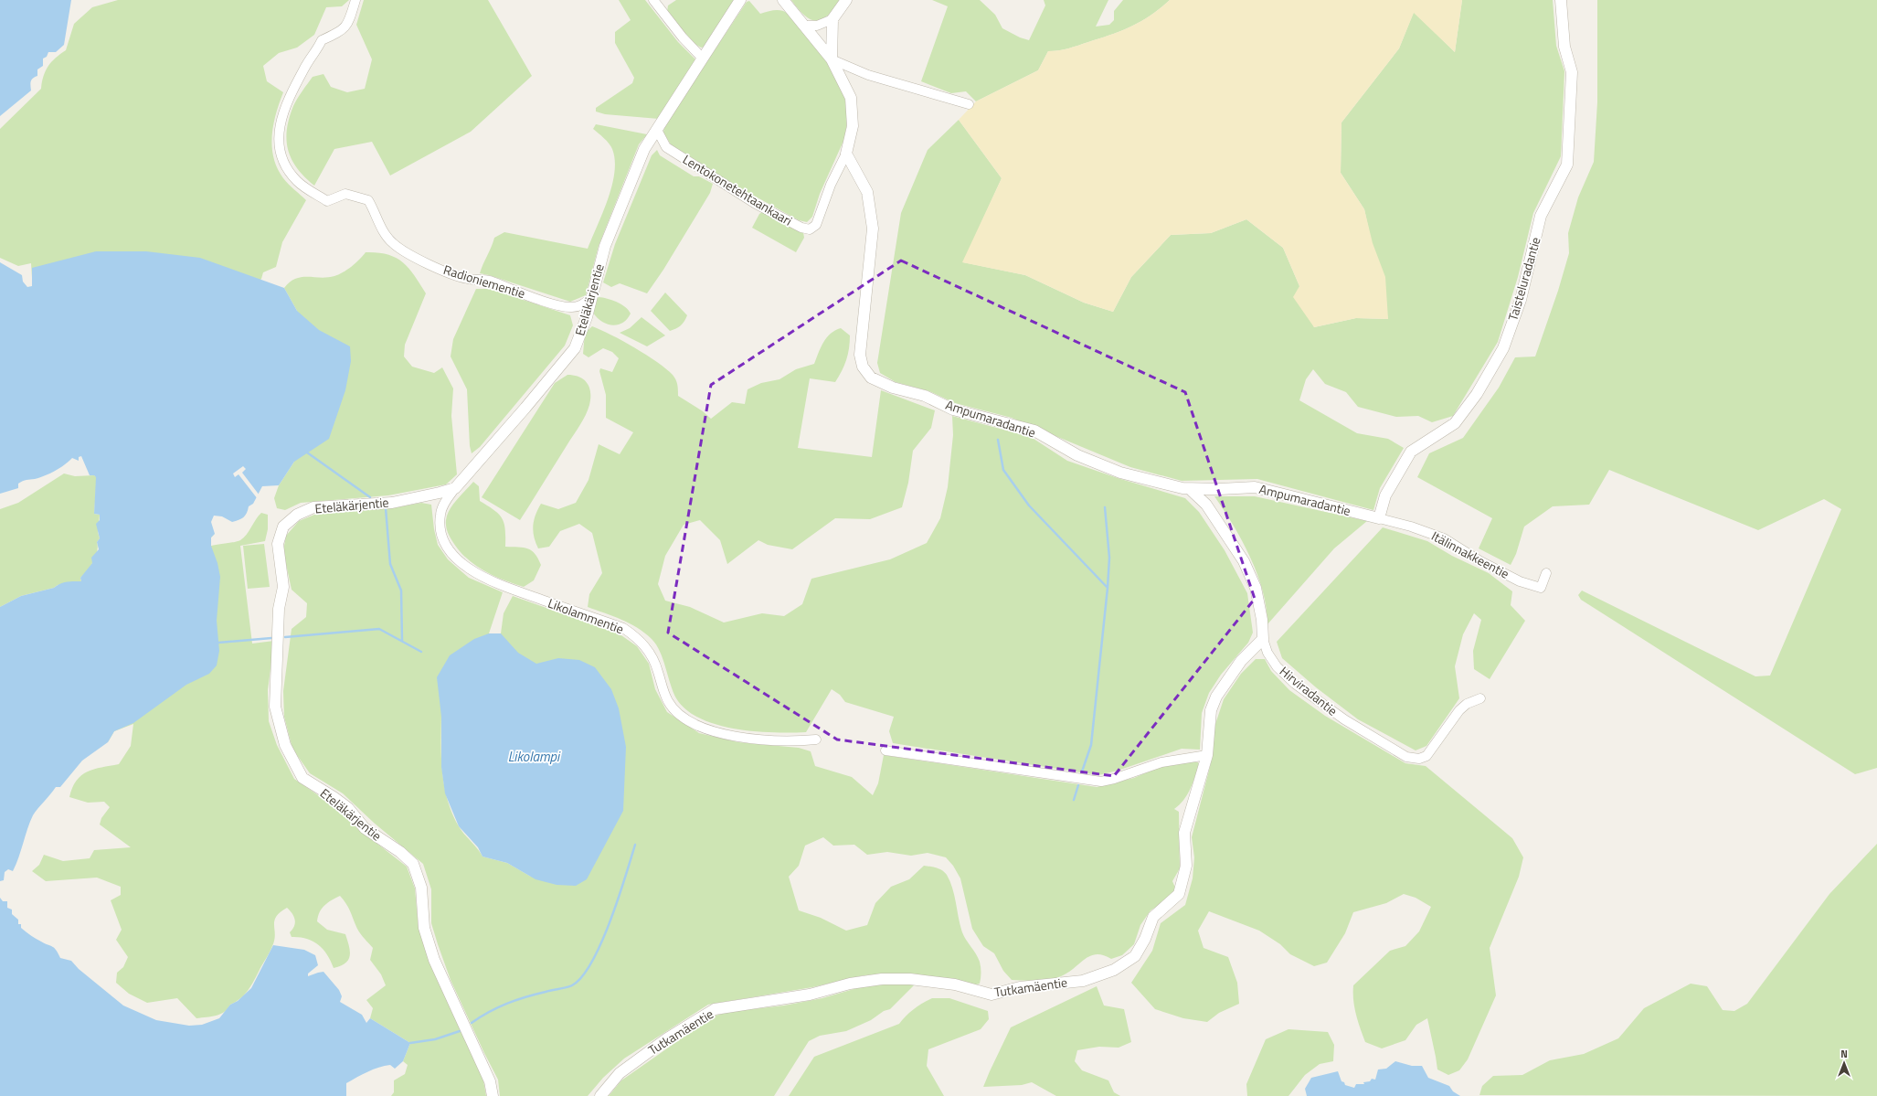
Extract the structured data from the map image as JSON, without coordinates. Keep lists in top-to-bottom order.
{
  "streets": {
    "street": [
      "Lentokonetehtaankaari",
      "Taisteluradantie",
      "Radioniementie",
      "Eteläkärjentie",
      "Ampumaradantie",
      "Itälinnakkeentie",
      "Likolammentie",
      "Hirviradantie",
      "Tutkamäentie"
    ]
  },
  "crossings": [
    ["Lentokonetehtaankaari", "Eteläkärjentie"],
    ["Lentokonetehtaankaari", "Ampumaradantie"],
    ["Taisteluradantie", "Ampumaradantie"],
    ["Taisteluradantie", "Itälinnakkeentie"],
    ["Radioniementie", "Eteläkärjentie"],
    ["Eteläkärjentie", "Likolammentie"],
    ["Ampumaradantie", "Itälinnakkeentie"],
    ["Ampumaradantie", "Hirviradantie"],
    ["Hirviradantie", "Tutkamäentie"]
  ],
  "water": ["Likolampi"],
  "north": "top"
}
